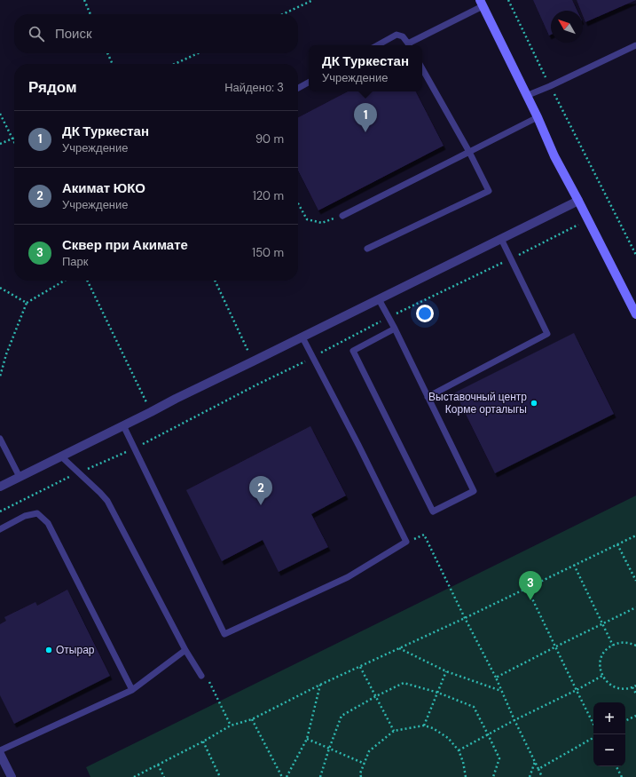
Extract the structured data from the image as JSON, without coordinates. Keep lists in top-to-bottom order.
{
  "places": ["Выставочный центр Корме орталыгы", "Отырар"],
  "north": "top left",
  "page": {
    "search": "Поиск",
    "popup": ["ДК Туркестан", "Учреждение"],
    "heading": ["Рядом", "Найдено: 3"],
    "pins": ["1", "2", "3"],
    "list": [
      {
        "mark": "1",
        "name": "ДК Туркестан",
        "note": "Учреждение",
        "value": "90 m"
      },
      {
        "mark": "2",
        "name": "Акимат ЮКО",
        "note": "Учреждение",
        "value": "120 m"
      },
      {
        "mark": "3",
        "name": "Сквер при Акимате",
        "note": "Парк",
        "value": "150 m"
      }
    ],
    "map_buttons": ["+", "−"]
  }
}
